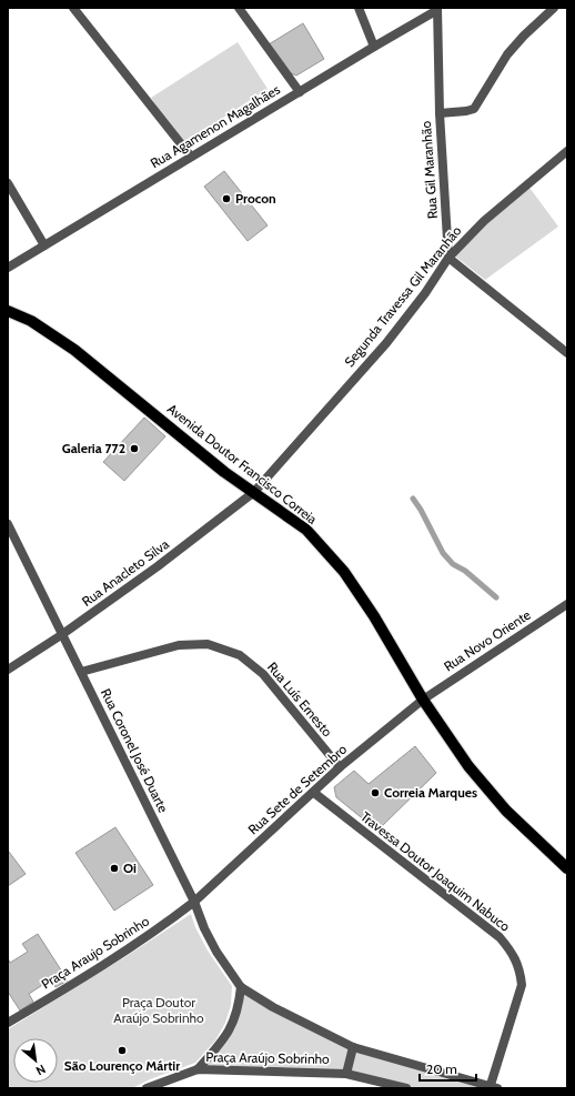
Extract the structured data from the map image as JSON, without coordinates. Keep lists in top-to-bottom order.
{
  "streets": {
    "main road": ["Avenida Doutor Francisco Correia"],
    "street": [
      "Rua Agamenon Magalhães",
      "Rua Gil Maranhão",
      "Segunda Travessa Gil Maranhão",
      "Rua Anacleto Silva",
      "Rua Novo Oriente",
      "Rua Luís Ernesto",
      "Rua Coronel José Duarte",
      "Rua Sete de Setembro",
      "Travessa Doutor Joaquim Nabuco",
      "Praça Araujo Sobrinho",
      "Praça Araújo Sobrinho"
    ]
  },
  "crossings": [
    ["Rua Agamenon Magalhães", "Rua Gil Maranhão"],
    ["Rua Gil Maranhão", "Segunda Travessa Gil Maranhão"],
    ["Segunda Travessa Gil Maranhão", "Avenida Doutor Francisco Correia"],
    ["Segunda Travessa Gil Maranhão", "Rua Anacleto Silva"],
    ["Avenida Doutor Francisco Correia", "Rua Anacleto Silva"],
    ["Avenida Doutor Francisco Correia", "Rua Novo Oriente"],
    ["Avenida Doutor Francisco Correia", "Rua Sete de Setembro"],
    ["Rua Anacleto Silva", "Rua Coronel José Duarte"],
    ["Rua Novo Oriente", "Rua Sete de Setembro"],
    ["Rua Luís Ernesto", "Rua Coronel José Duarte"],
    ["Rua Luís Ernesto", "Rua Sete de Setembro"],
    ["Rua Coronel José Duarte", "Rua Sete de Setembro"],
    ["Rua Coronel José Duarte", "Praça Araujo Sobrinho"],
    ["Rua Coronel José Duarte", "Praça Araújo Sobrinho"],
    ["Rua Sete de Setembro", "Travessa Doutor Joaquim Nabuco"],
    ["Rua Sete de Setembro", "Praça Araujo Sobrinho"],
    ["Travessa Doutor Joaquim Nabuco", "Praça Araújo Sobrinho"]
  ],
  "parks": ["Praça Doutor Araújo Sobrinho"],
  "places": [
    "Procon",
    "Galeria 772",
    "Correia Marques",
    "Oi",
    "São Lourenço Mártir"
  ],
  "scale_bar": "20 m",
  "north": "bottom right"
}
